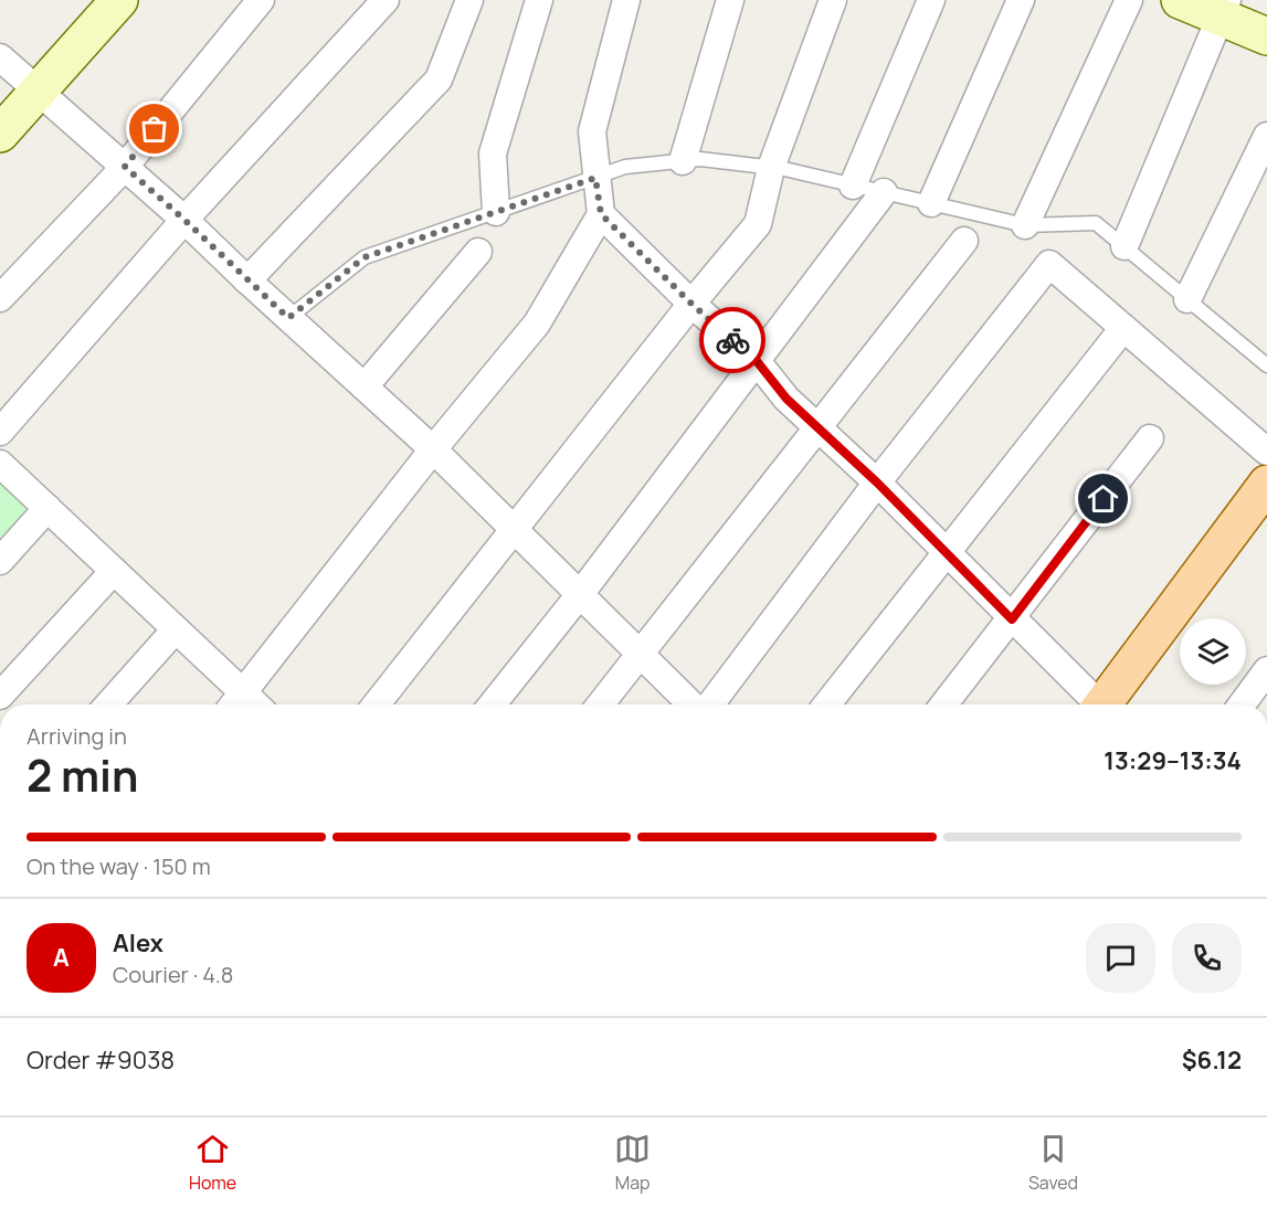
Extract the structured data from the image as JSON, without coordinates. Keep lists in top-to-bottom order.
{
  "page": {
    "heading": ["2 min", "Arriving in", "13:29–13:34"],
    "panel": [
      "Alex",
      "Courier · 4.8",
      "Order #9038",
      "$6.12"
    ],
    "bar": "On the way · 150 m",
    "round": "A",
    "tabs": ["Home", "Map", "Saved"]
  }
}
